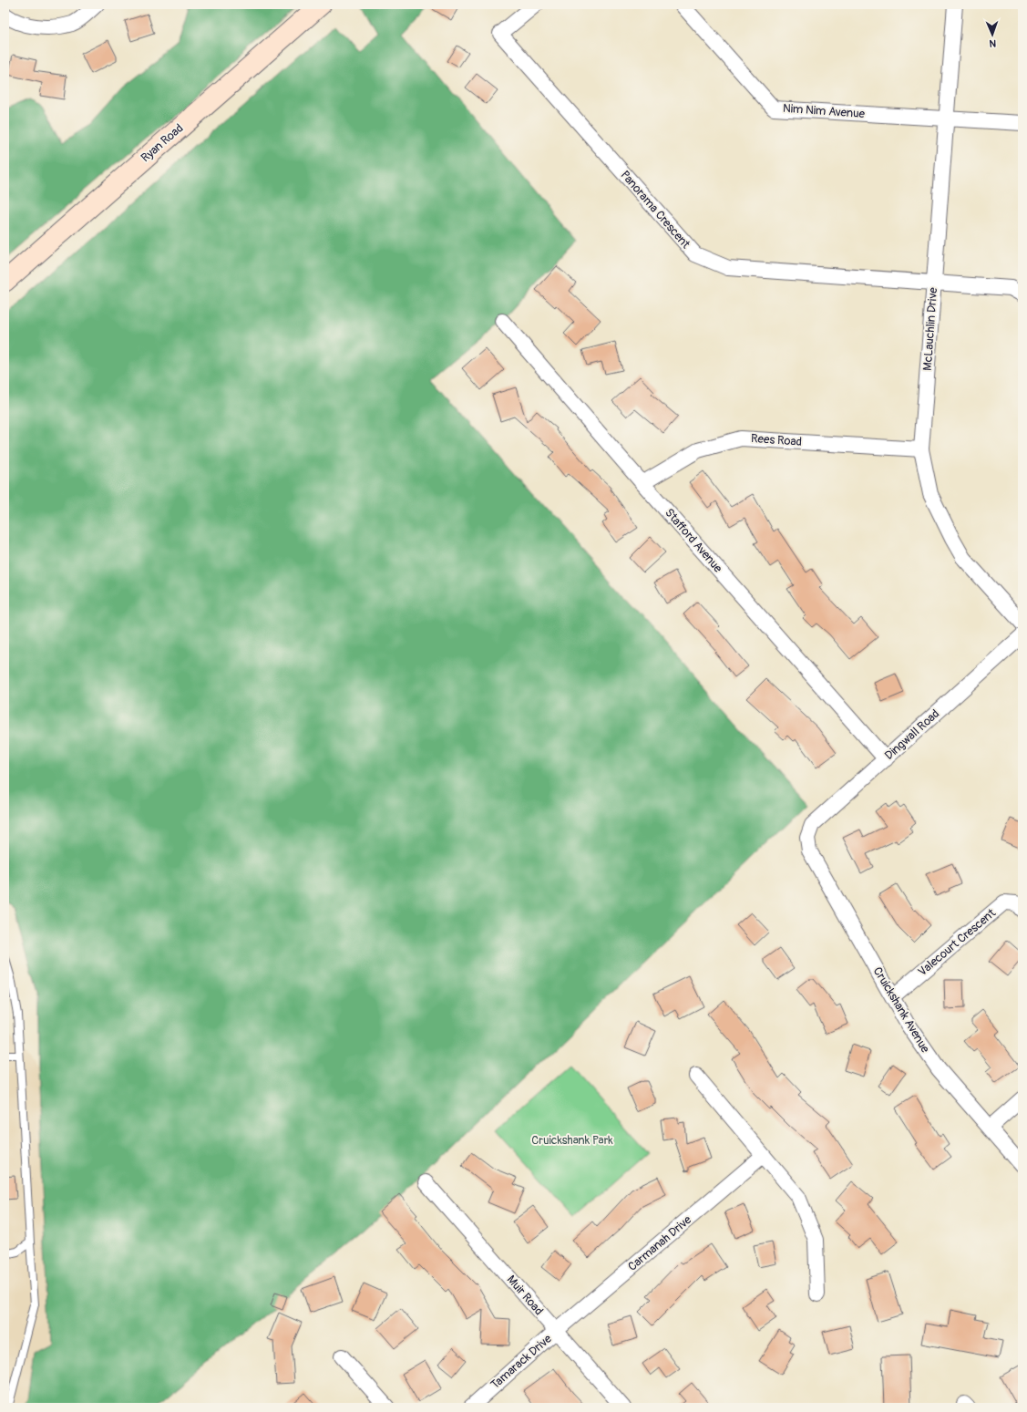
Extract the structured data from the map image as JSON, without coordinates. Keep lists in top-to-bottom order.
{
  "streets": {
    "main road": ["Ryan Road"],
    "street": [
      "Nim Nim Avenue",
      "Panorama Crescent",
      "McLauchlin Drive",
      "Rees Road",
      "Stafford Avenue",
      "Dingwall Road",
      "Valecourt Crescent",
      "Cruickshank Avenue",
      "Carmanah Drive",
      "Muir Road",
      "Tamarack Drive"
    ]
  },
  "crossings": [
    ["Nim Nim Avenue", "McLauchlin Drive"],
    ["Panorama Crescent", "McLauchlin Drive"],
    ["McLauchlin Drive", "Rees Road"],
    ["Rees Road", "Stafford Avenue"],
    ["Stafford Avenue", "Dingwall Road"],
    ["Dingwall Road", "Cruickshank Avenue"],
    ["Valecourt Crescent", "Cruickshank Avenue"],
    ["Carmanah Drive", "Muir Road"],
    ["Carmanah Drive", "Tamarack Drive"],
    ["Muir Road", "Tamarack Drive"]
  ],
  "parks": ["Cruickshank Park"],
  "north": "bottom"
}
